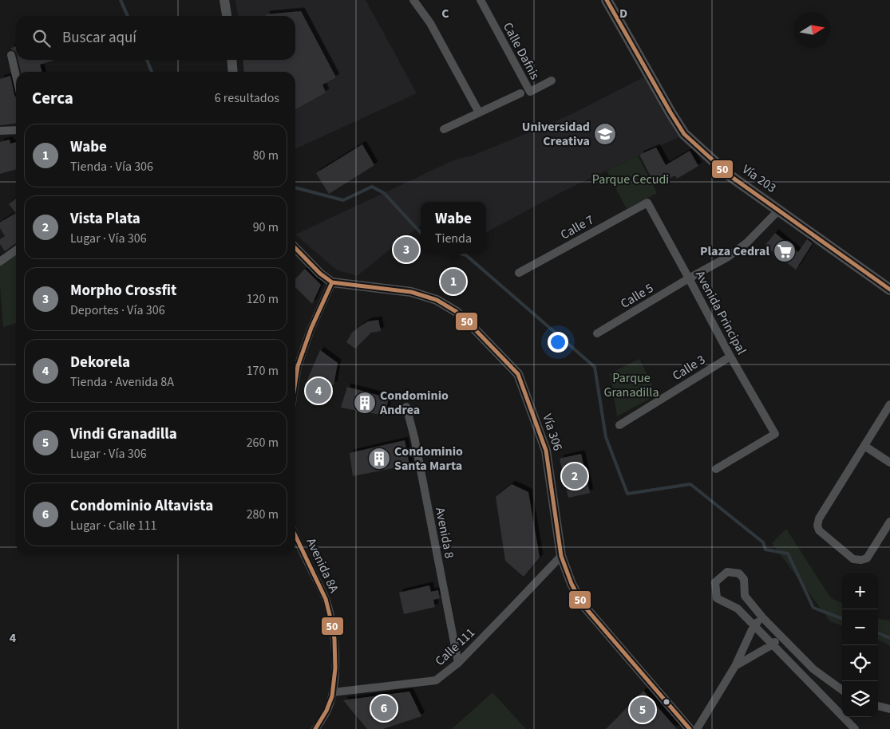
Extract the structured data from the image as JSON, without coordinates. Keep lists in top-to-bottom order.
{
  "streets": {
    "main road": ["Vía 203"],
    "street": [
      "Calle Dafnis",
      "Calle 7",
      "Calle 5",
      "Avenida Principal",
      "Calle 3",
      "Vía 306",
      "Avenida 8",
      "Avenida 8A",
      "Calle 111"
    ]
  },
  "crossings": [
    ["Vía 203", "Calle 5"],
    ["Calle 7", "Avenida Principal"],
    ["Calle 5", "Avenida Principal"],
    ["Avenida Principal", "Calle 3"],
    ["Vía 306", "Calle 111"],
    ["Avenida 8", "Calle 111"],
    ["Avenida 8A", "Calle 111"]
  ],
  "parks": ["Parque Cecudi", "Parque Granadilla"],
  "places": {
    "school or university": ["Universidad Creativa"],
    "supermarket": ["Plaza Cedral"],
    "building": ["Condominio Andrea", "Condominio Santa Marta"]
  },
  "lines": ["transit line 50"],
  "north": "right",
  "page": {
    "search": "Buscar aquí",
    "heading": ["Cerca", "6 resultados"],
    "list": [
      {
        "mark": "1",
        "name": "Wabe",
        "note": "Tienda · Vía 306",
        "value": "80 m"
      },
      {
        "mark": "2",
        "name": "Vista Plata",
        "note": "Lugar · Vía 306",
        "value": "90 m"
      },
      {
        "mark": "3",
        "name": "Morpho Crossfit",
        "note": "Deportes · Vía 306",
        "value": "120 m"
      },
      {
        "mark": "4",
        "name": "Dekorela",
        "note": "Tienda · Avenida 8A",
        "value": "170 m"
      },
      {
        "mark": "5",
        "name": "Vindi Granadilla",
        "note": "Lugar · Vía 306",
        "value": "260 m"
      },
      {
        "mark": "6",
        "name": "Condominio Altavista",
        "note": "Lugar · Calle 111",
        "value": "280 m"
      }
    ],
    "popup": ["Wabe", "Tienda"],
    "pins": [
      "3",
      "1",
      "4",
      "2",
      "6",
      "5"
    ],
    "map_buttons": ["+", "−"]
  },
  "grid": {
    "columns": ["C", "D"],
    "rows": ["4"]
  }
}
